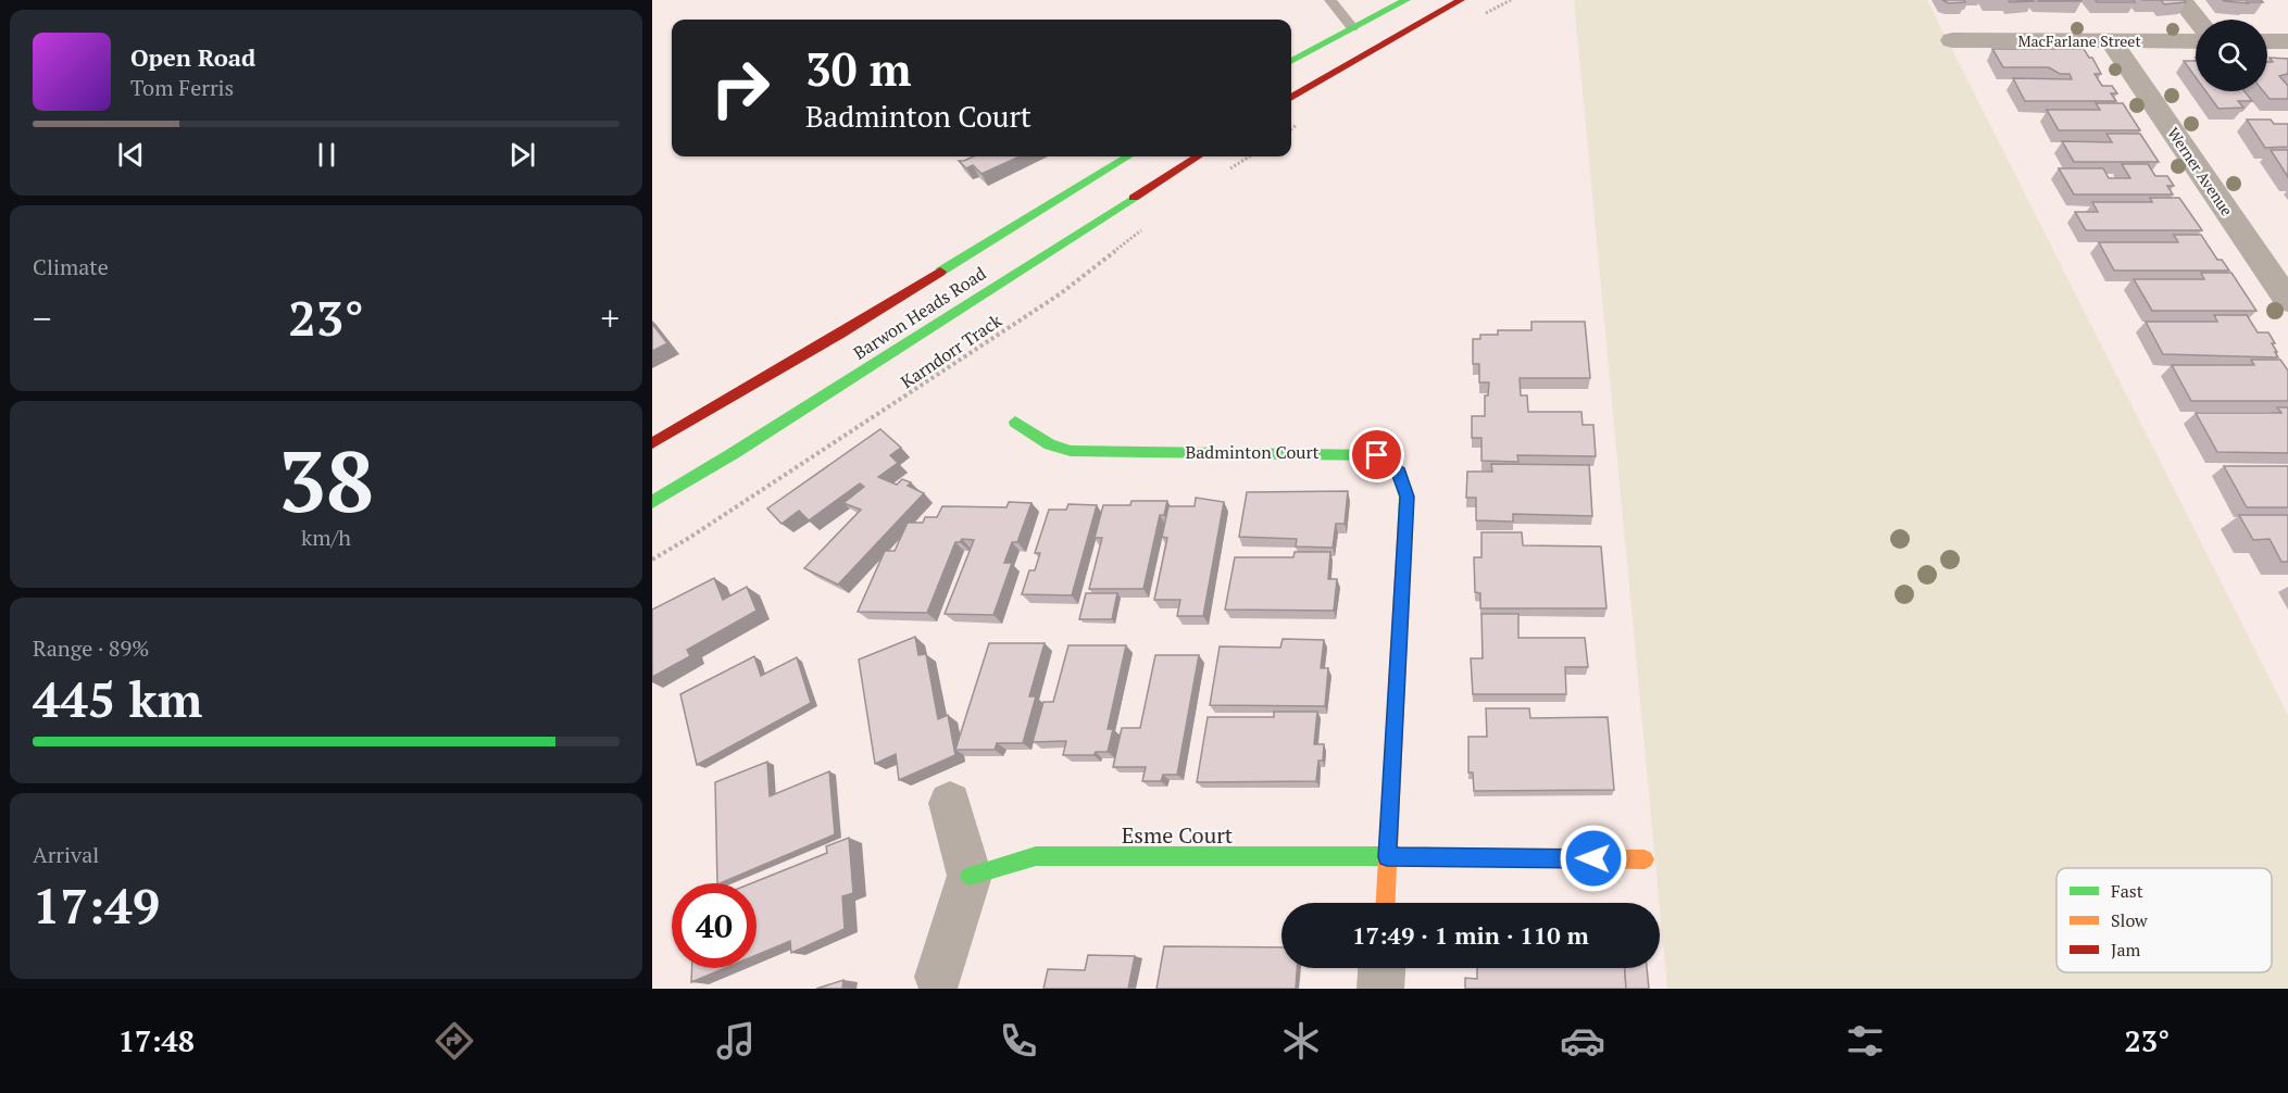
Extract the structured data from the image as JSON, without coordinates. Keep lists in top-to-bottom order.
{
  "streets": {
    "main road": ["Barwon Heads Road", "Badminton Court", "Esme Court"],
    "street": ["MacFarlane Street", "Werner Avenue"],
    "path": ["Karndorr Track"]
  },
  "crossings": [
    ["MacFarlane Street", "Werner Avenue"],
    ["Badminton Court", "Esme Court"]
  ],
  "legend": ["Fast", "Slow", "Jam"],
  "page": {
    "turn": ["30 m", "Badminton Court"],
    "song": ["Open Road", "Tom Ferris"],
    "tile": [
      "Climate",
      ["38", "km/h"],
      ["Range · 89%", "445 km"],
      ["Arrival", "17:49"]
    ],
    "heat": ["−", "23°", "+"],
    "limit": "40",
    "trip": "17:49 · 1 min · 110 m",
    "tabs": ["17:48", "23°"]
  }
}
